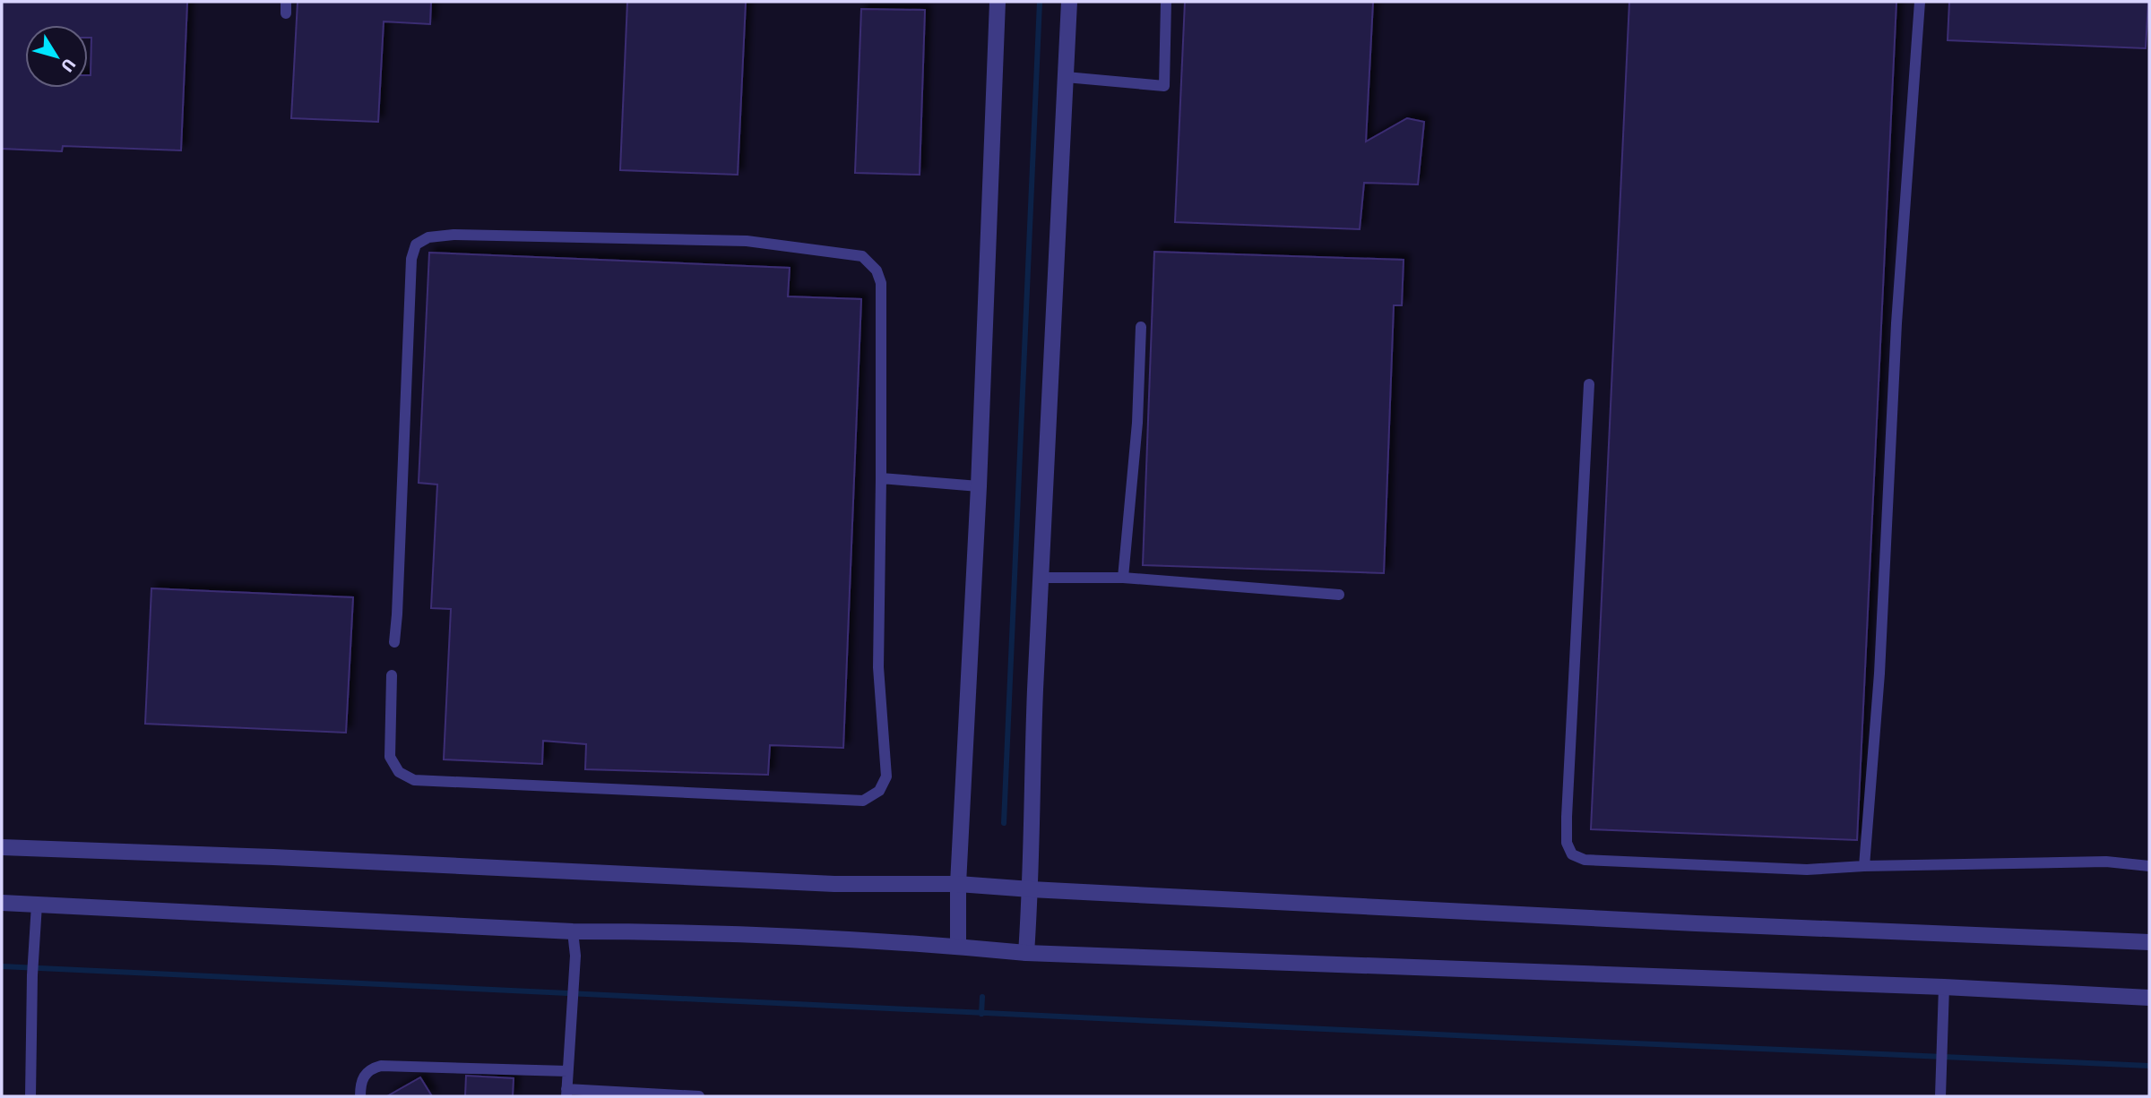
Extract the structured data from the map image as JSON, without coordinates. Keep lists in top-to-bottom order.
{
  "north": "bottom right"
}
